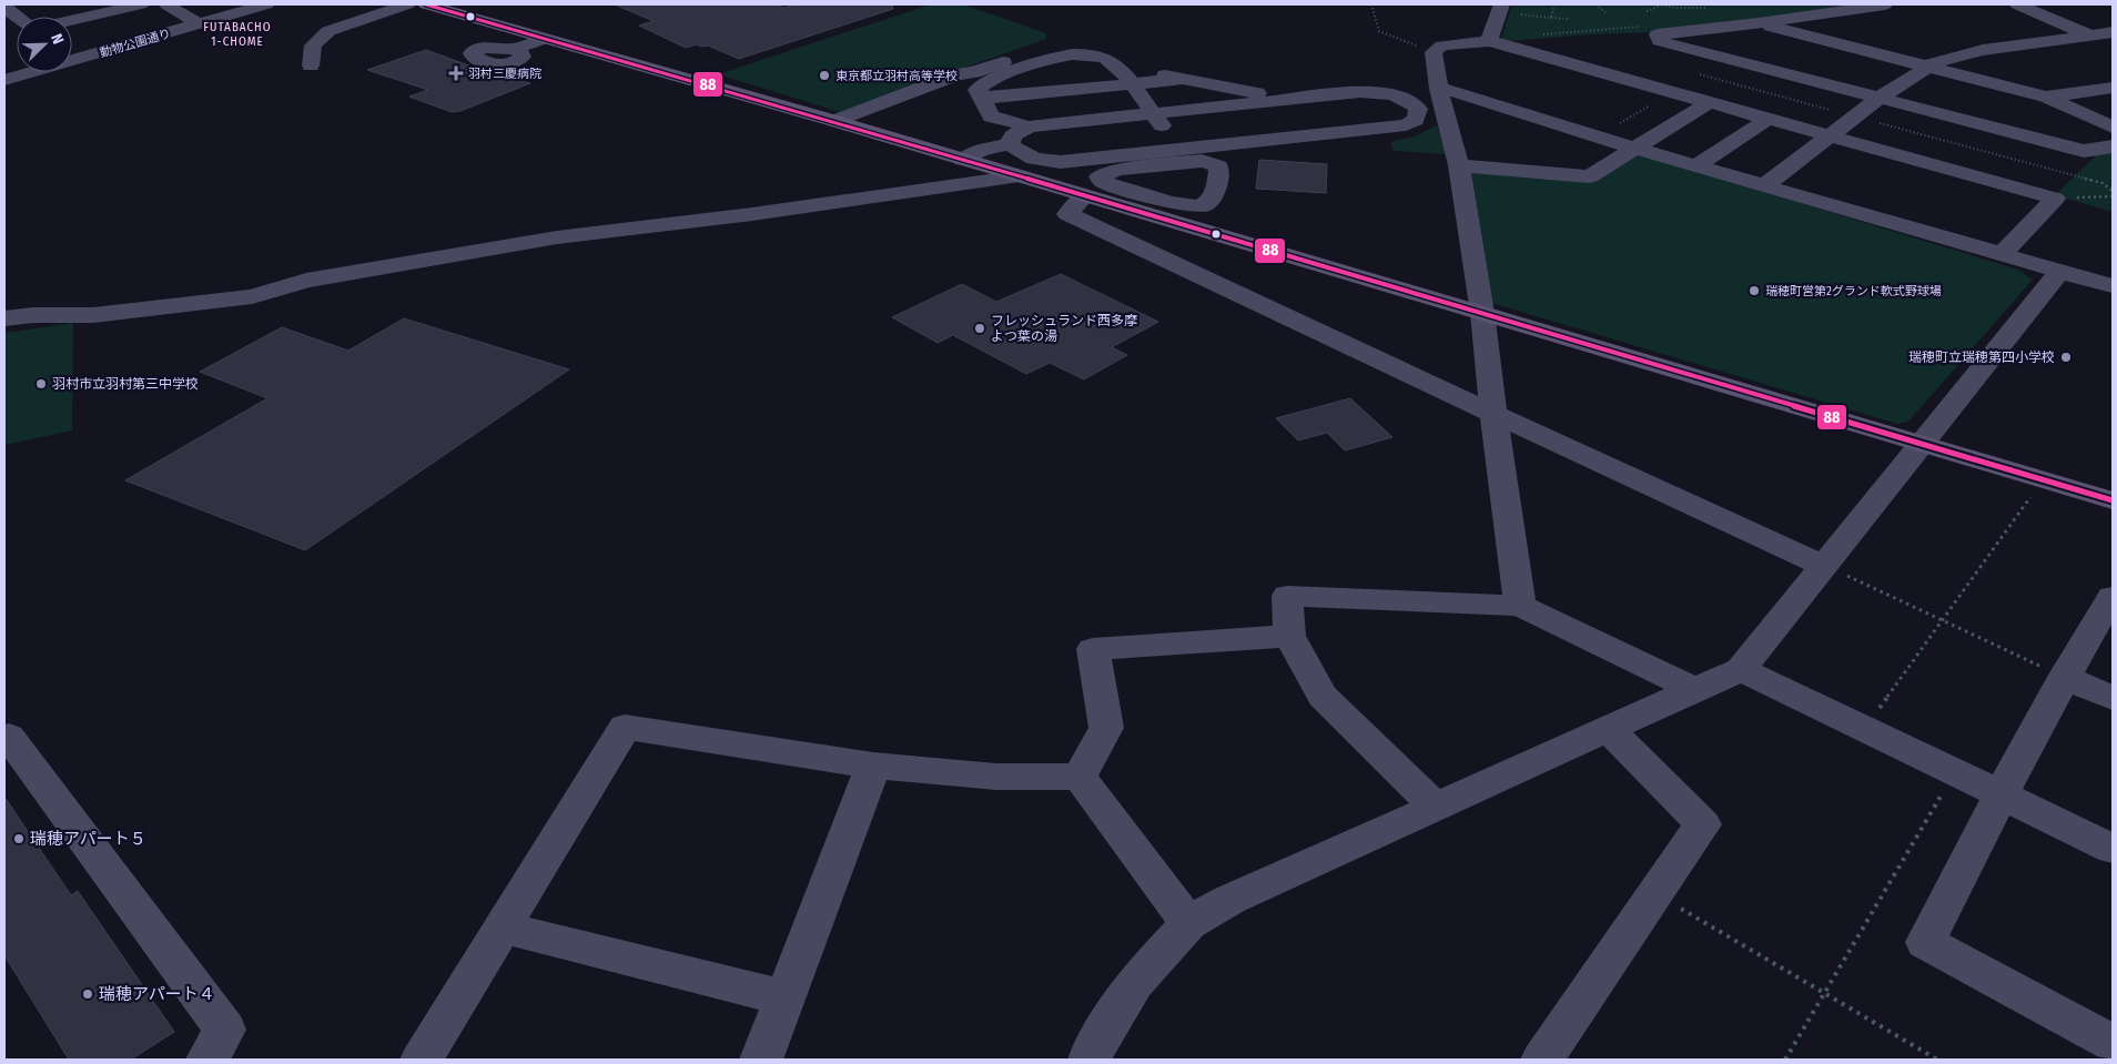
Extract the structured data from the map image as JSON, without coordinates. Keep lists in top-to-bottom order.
{
  "streets": {
    "street": ["動物公園通り"]
  },
  "districts": ["FUTABACHO 1-CHOME"],
  "places": {
    "health": ["羽村三慶病院"],
    "other": [
      "東京都立羽村高等学校",
      "瑞穂町営第2グランド軟式野球場",
      "フレッシュランド西多摩 よつ葉の湯",
      "瑞穂町立瑞穂第四小学校",
      "羽村市立羽村第三中学校",
      "瑞穂アパート５",
      "瑞穂アパート４"
    ]
  },
  "lines": ["transit line 88"],
  "north": "top right"
}
